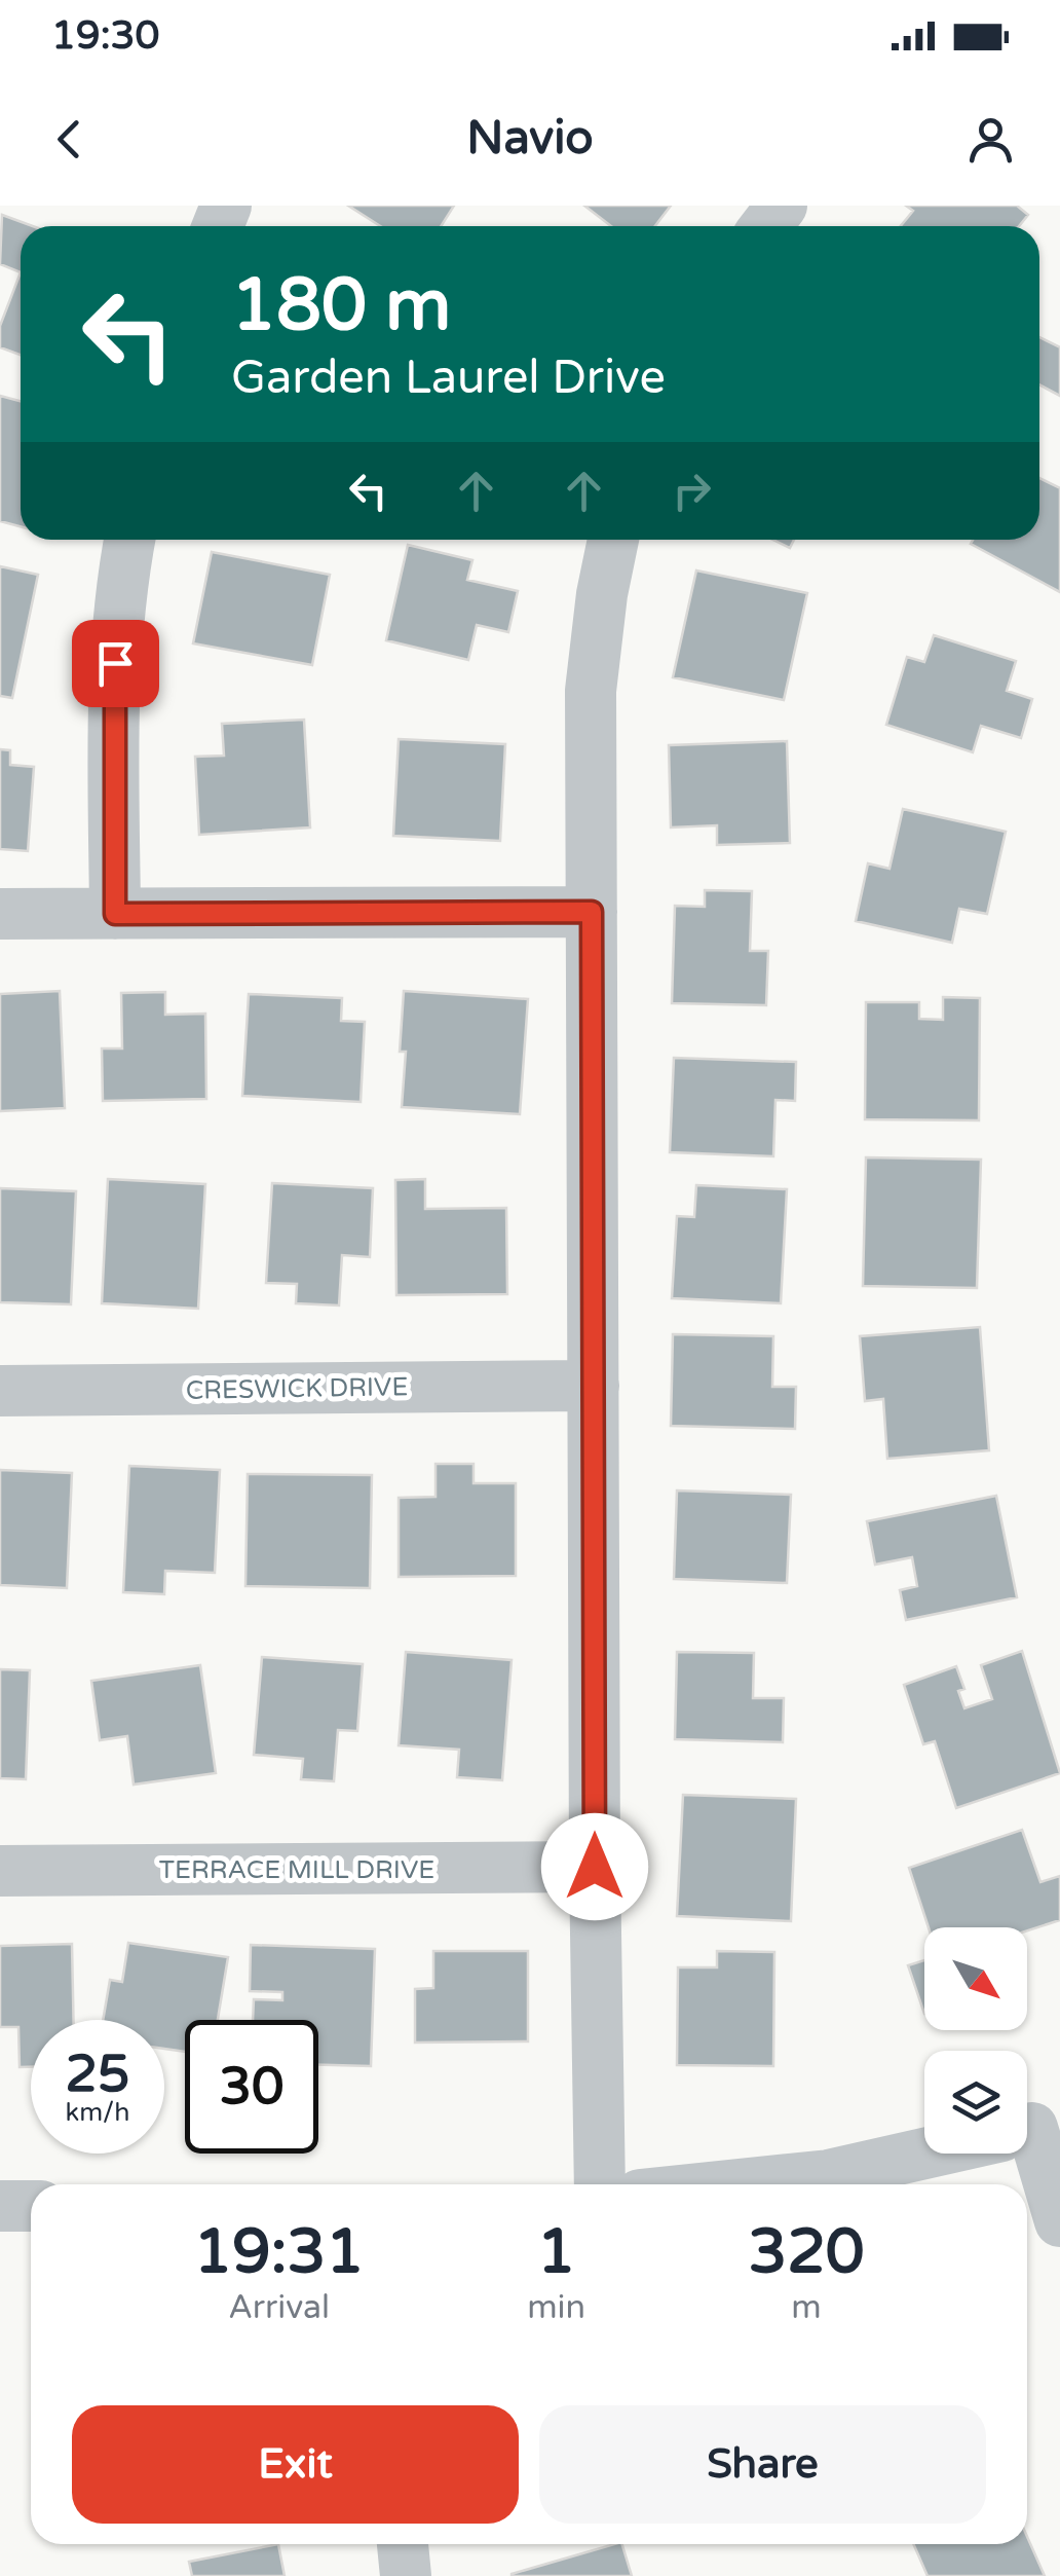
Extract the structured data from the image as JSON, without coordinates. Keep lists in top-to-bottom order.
{
  "streets": {
    "street": ["CRESWICK DRIVE", "TERRACE MILL DRIVE"]
  },
  "north": "bottom right",
  "page": {
    "status": "19:30",
    "header": "Navio",
    "turn": ["180 m", "Garden Laurel Drive"],
    "speed": "25 km/h",
    "limit": "30",
    "eta": [
      "19:31",
      "Arrival",
      "1",
      "min",
      "320",
      "m"
    ],
    "buttons": ["Exit", "Share"]
  }
}
